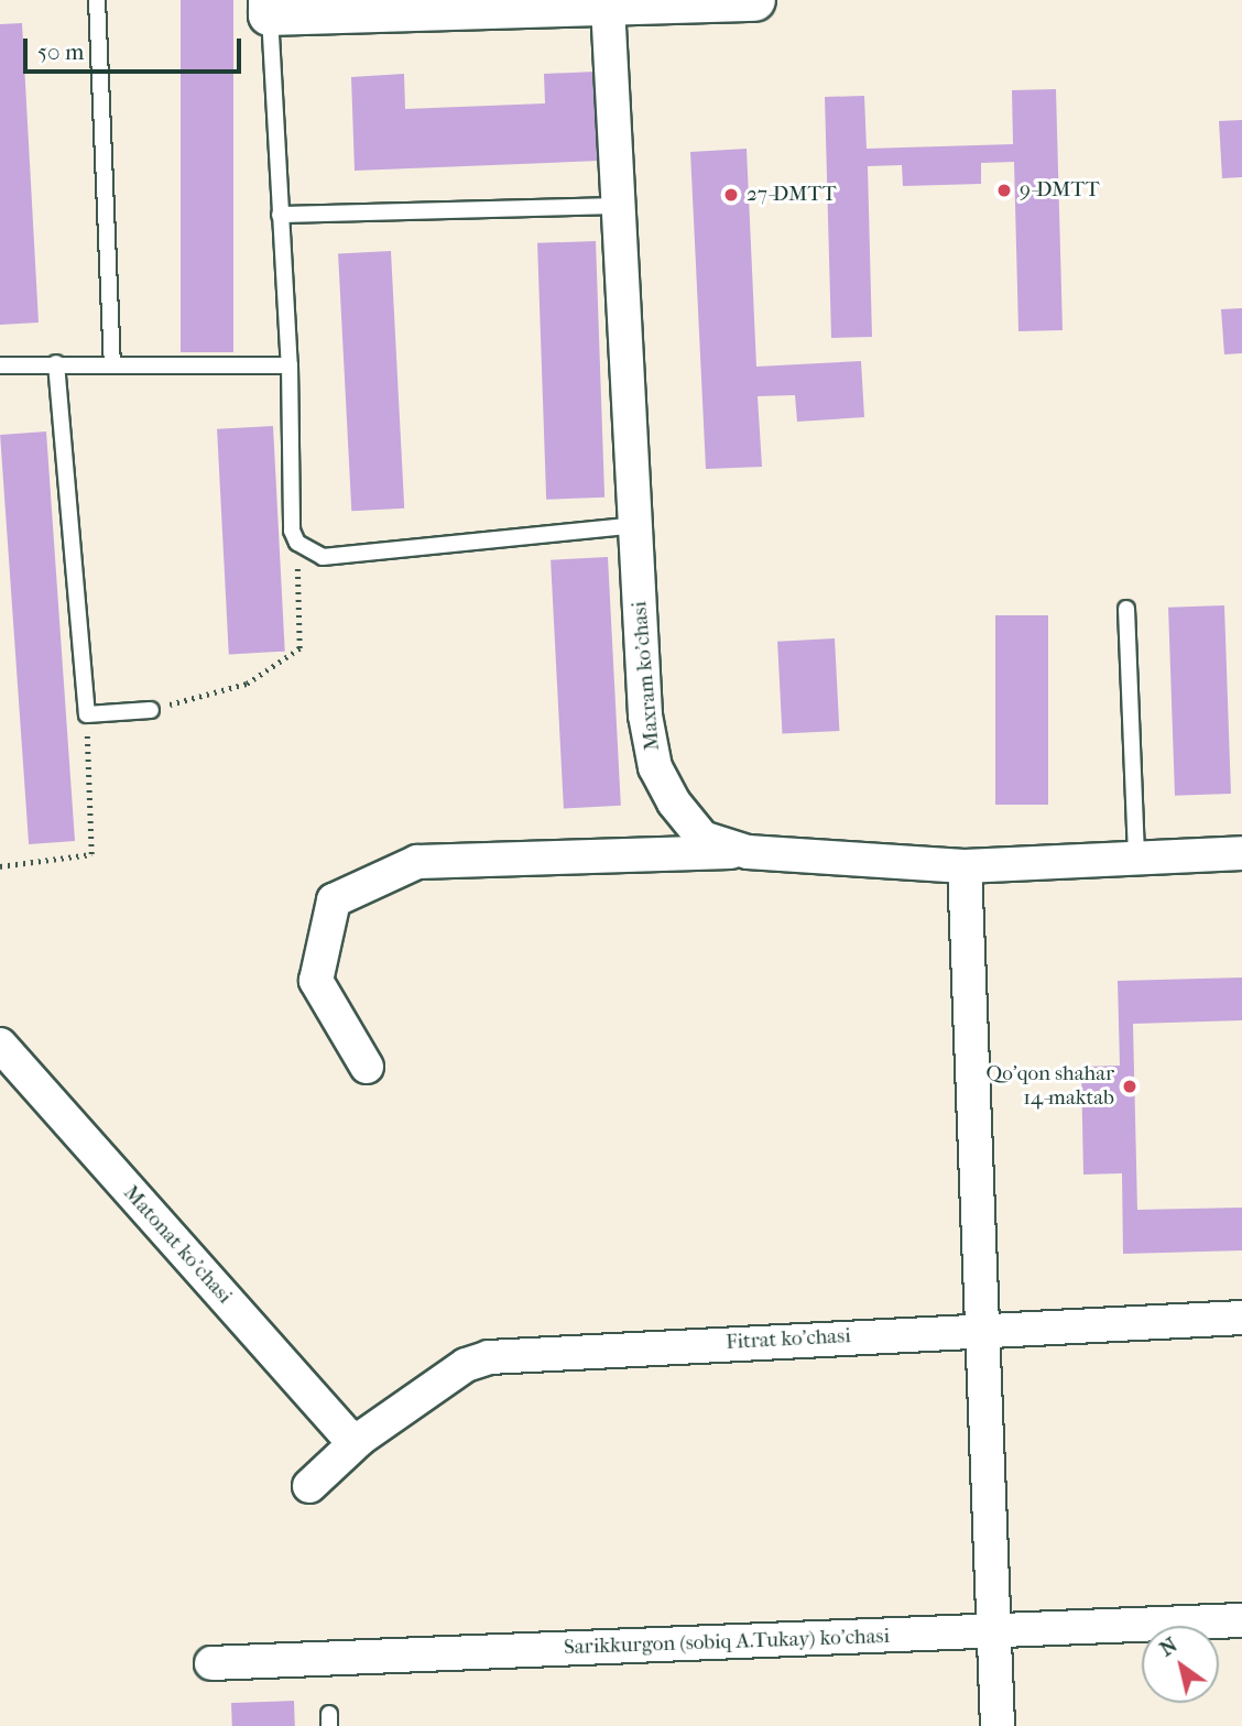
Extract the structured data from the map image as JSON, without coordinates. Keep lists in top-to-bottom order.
{
  "streets": {
    "street": [
      "Maxram ko'chasi",
      "Matonat ko'chasi",
      "Fitrat ko'chasi",
      "Sarikkurgon (sobiq A.Tukay) ko'chasi"
    ]
  },
  "crossings": [
    ["Matonat ko'chasi", "Fitrat ko'chasi"]
  ],
  "places": ["9-DMTT", "27-DMTT", "Qo'qon shahar 14-maktab"],
  "scale_bar": "50 m",
  "north": "top left"
}
